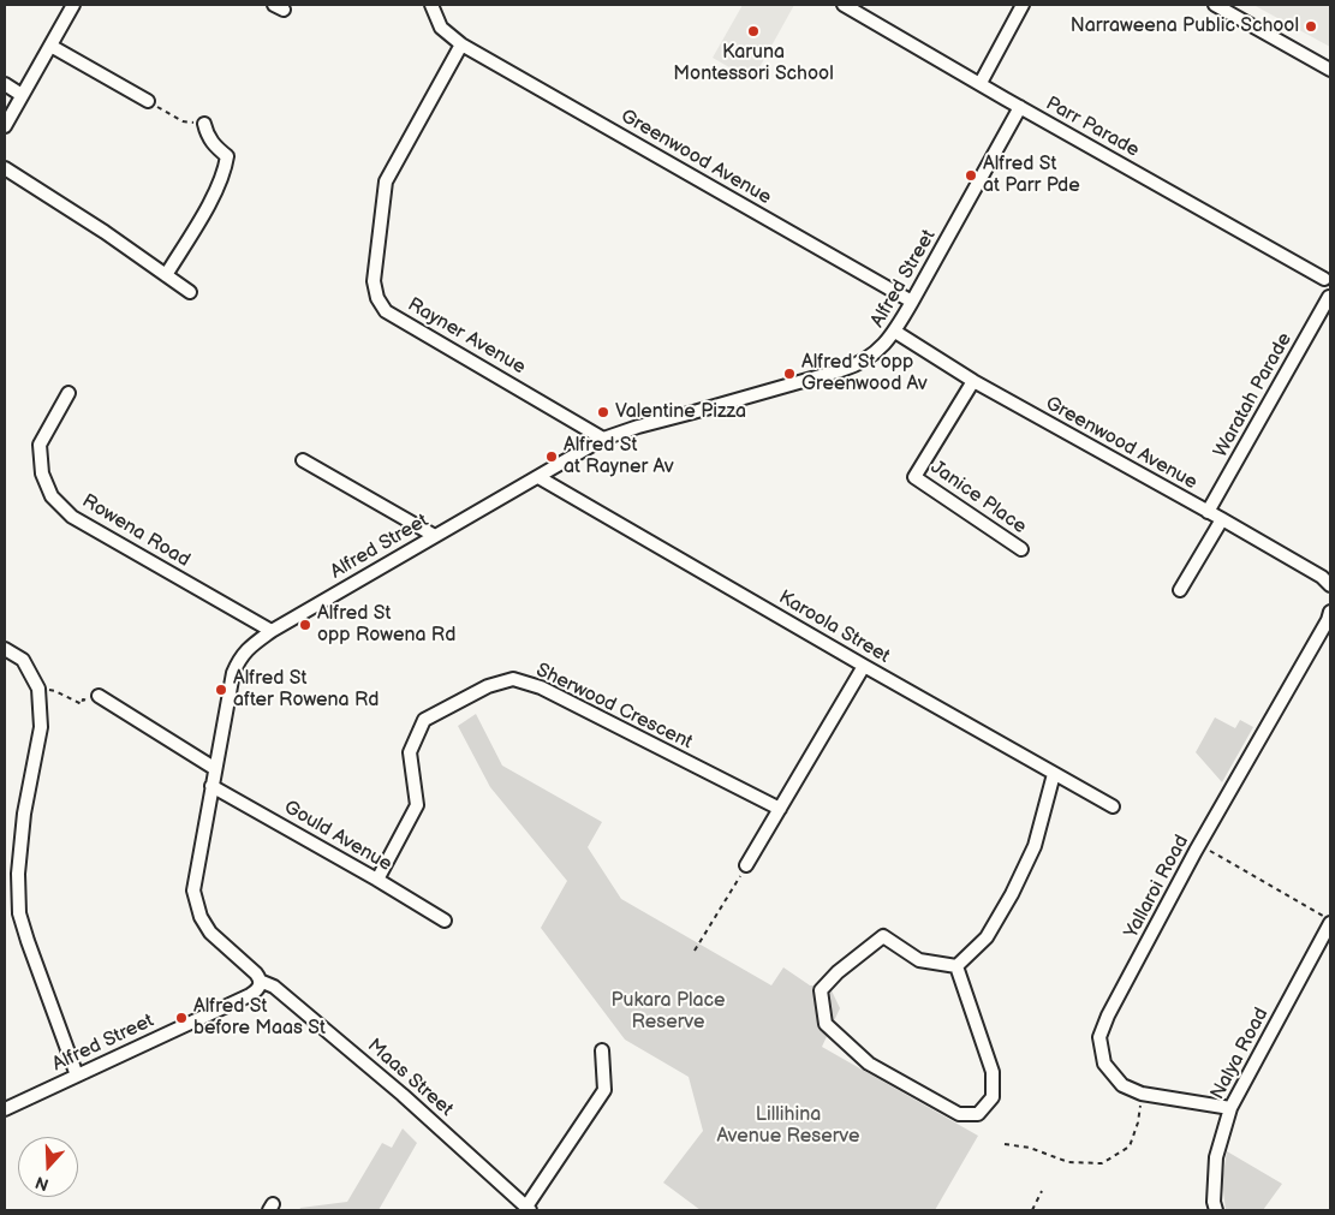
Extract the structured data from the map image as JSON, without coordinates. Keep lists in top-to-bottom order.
{
  "streets": {
    "street": [
      "Parr Parade",
      "Greenwood Avenue",
      "Alfred Street",
      "Rayner Avenue",
      "Waratah Parade",
      "Janice Place",
      "Rowena Road",
      "Karoola Street",
      "Sherwood Crescent",
      "Gould Avenue",
      "Yallaroi Road",
      "Nalya Road",
      "Maas Street"
    ]
  },
  "crossings": [
    ["Parr Parade", "Alfred Street"],
    ["Greenwood Avenue", "Alfred Street"],
    ["Greenwood Avenue", "Rayner Avenue"],
    ["Greenwood Avenue", "Waratah Parade"],
    ["Greenwood Avenue", "Janice Place"],
    ["Alfred Street", "Rayner Avenue"],
    ["Alfred Street", "Rowena Road"],
    ["Alfred Street", "Karoola Street"],
    ["Alfred Street", "Gould Avenue"],
    ["Alfred Street", "Maas Street"],
    ["Sherwood Crescent", "Gould Avenue"],
    ["Yallaroi Road", "Nalya Road"]
  ],
  "parks": ["Pukara Place Reserve", "Lillihina Avenue Reserve"],
  "places": [
    "Narraweena Public School",
    "Karuna Montessori School",
    "Alfred St at Parr Pde",
    "Alfred St opp Greenwood Av",
    "Valentine Pizza",
    "Alfred St at Rayner Av",
    "Alfred St opp Rowena Rd",
    "Alfred St after Rowena Rd",
    "Alfred St before Maas St"
  ],
  "north": "bottom"
}
